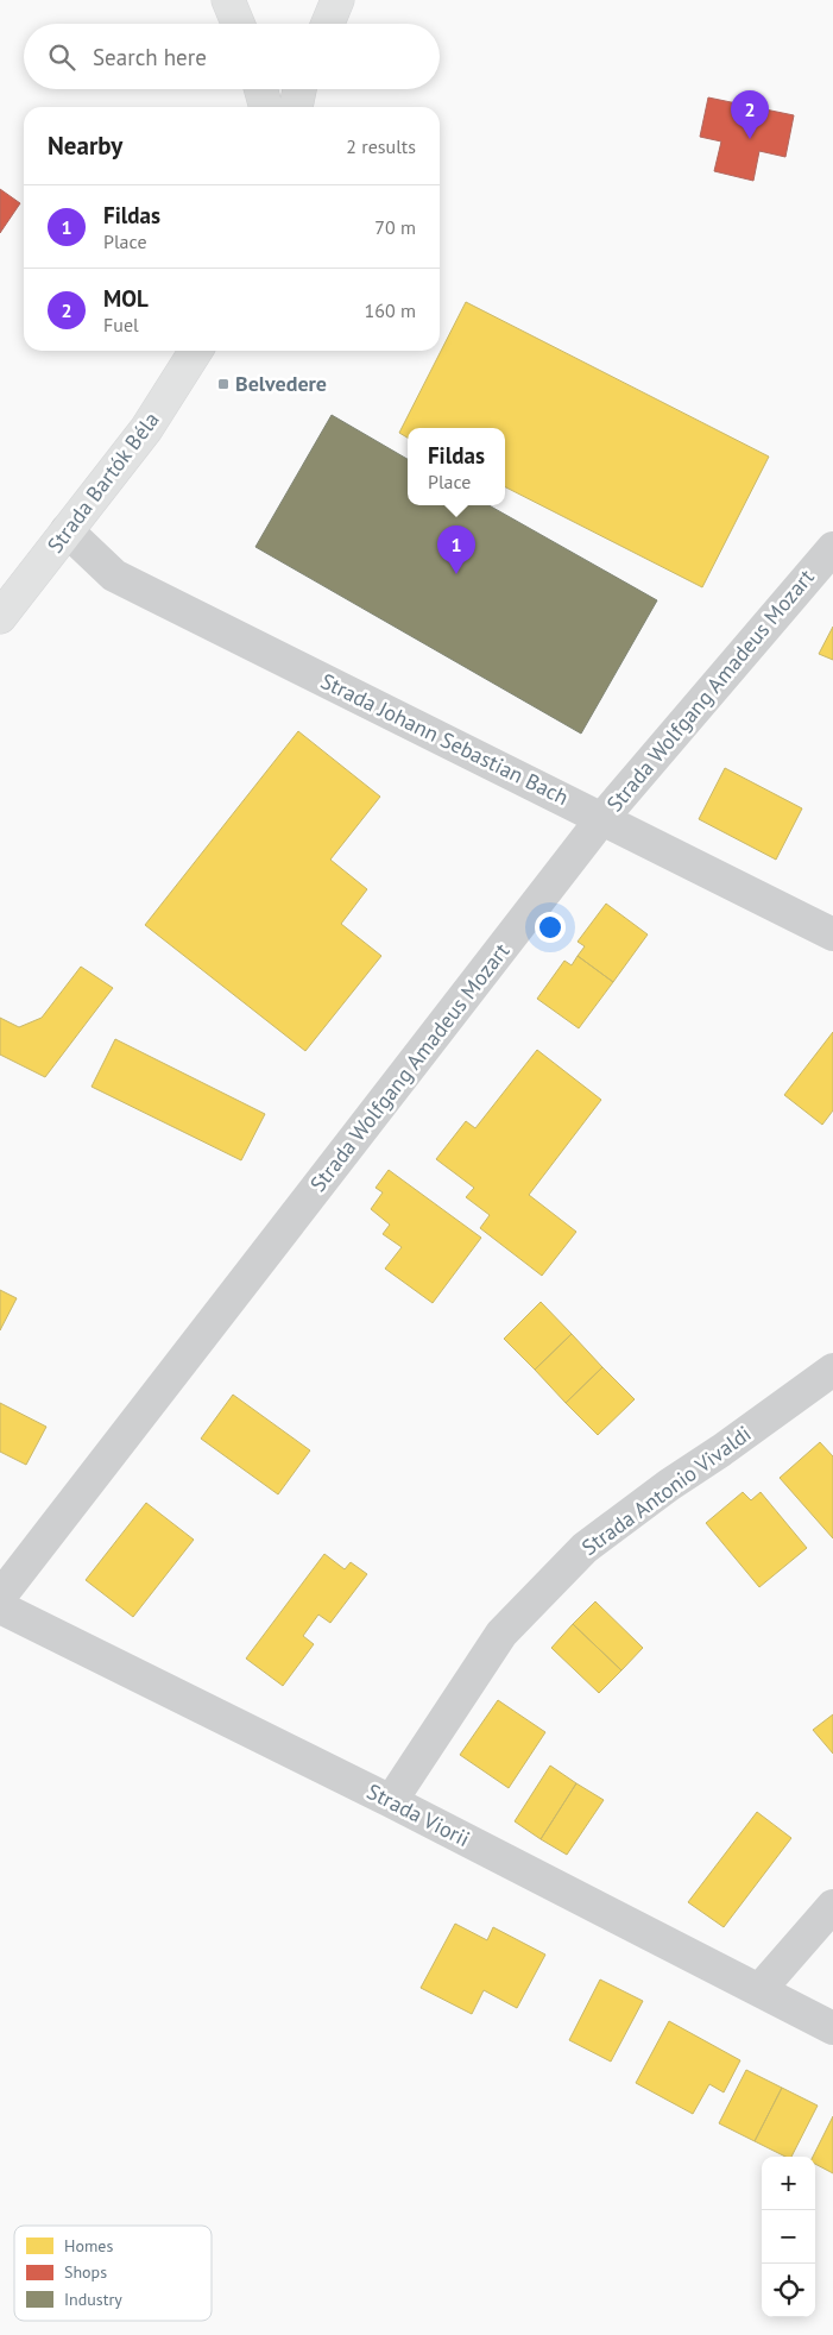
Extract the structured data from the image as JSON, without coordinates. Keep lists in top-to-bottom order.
{
  "streets": {
    "main road": ["Strada Bartók Béla"],
    "street": [
      "Strada Wolfgang Amadeus Mozart",
      "Strada Johann Sebastian Bach",
      "Strada Antonio Vivaldi",
      "Strada Viorii"
    ]
  },
  "crossings": [
    ["Strada Bartók Béla", "Strada Johann Sebastian Bach"],
    ["Strada Wolfgang Amadeus Mozart", "Strada Johann Sebastian Bach"],
    ["Strada Antonio Vivaldi", "Strada Viorii"]
  ],
  "places": {
    "transit": ["Belvedere"]
  },
  "legend": ["Homes", "Shops", "Industry"],
  "page": {
    "search": "Search here",
    "pins": ["2", "1"],
    "heading": ["Nearby", "2 results"],
    "list": [
      {
        "mark": "1",
        "name": "Fildas",
        "note": "Place",
        "value": "70 m"
      },
      {
        "mark": "2",
        "name": "MOL",
        "note": "Fuel",
        "value": "160 m"
      }
    ],
    "popup": ["Fildas", "Place"],
    "map_buttons": ["+", "−"]
  }
}
